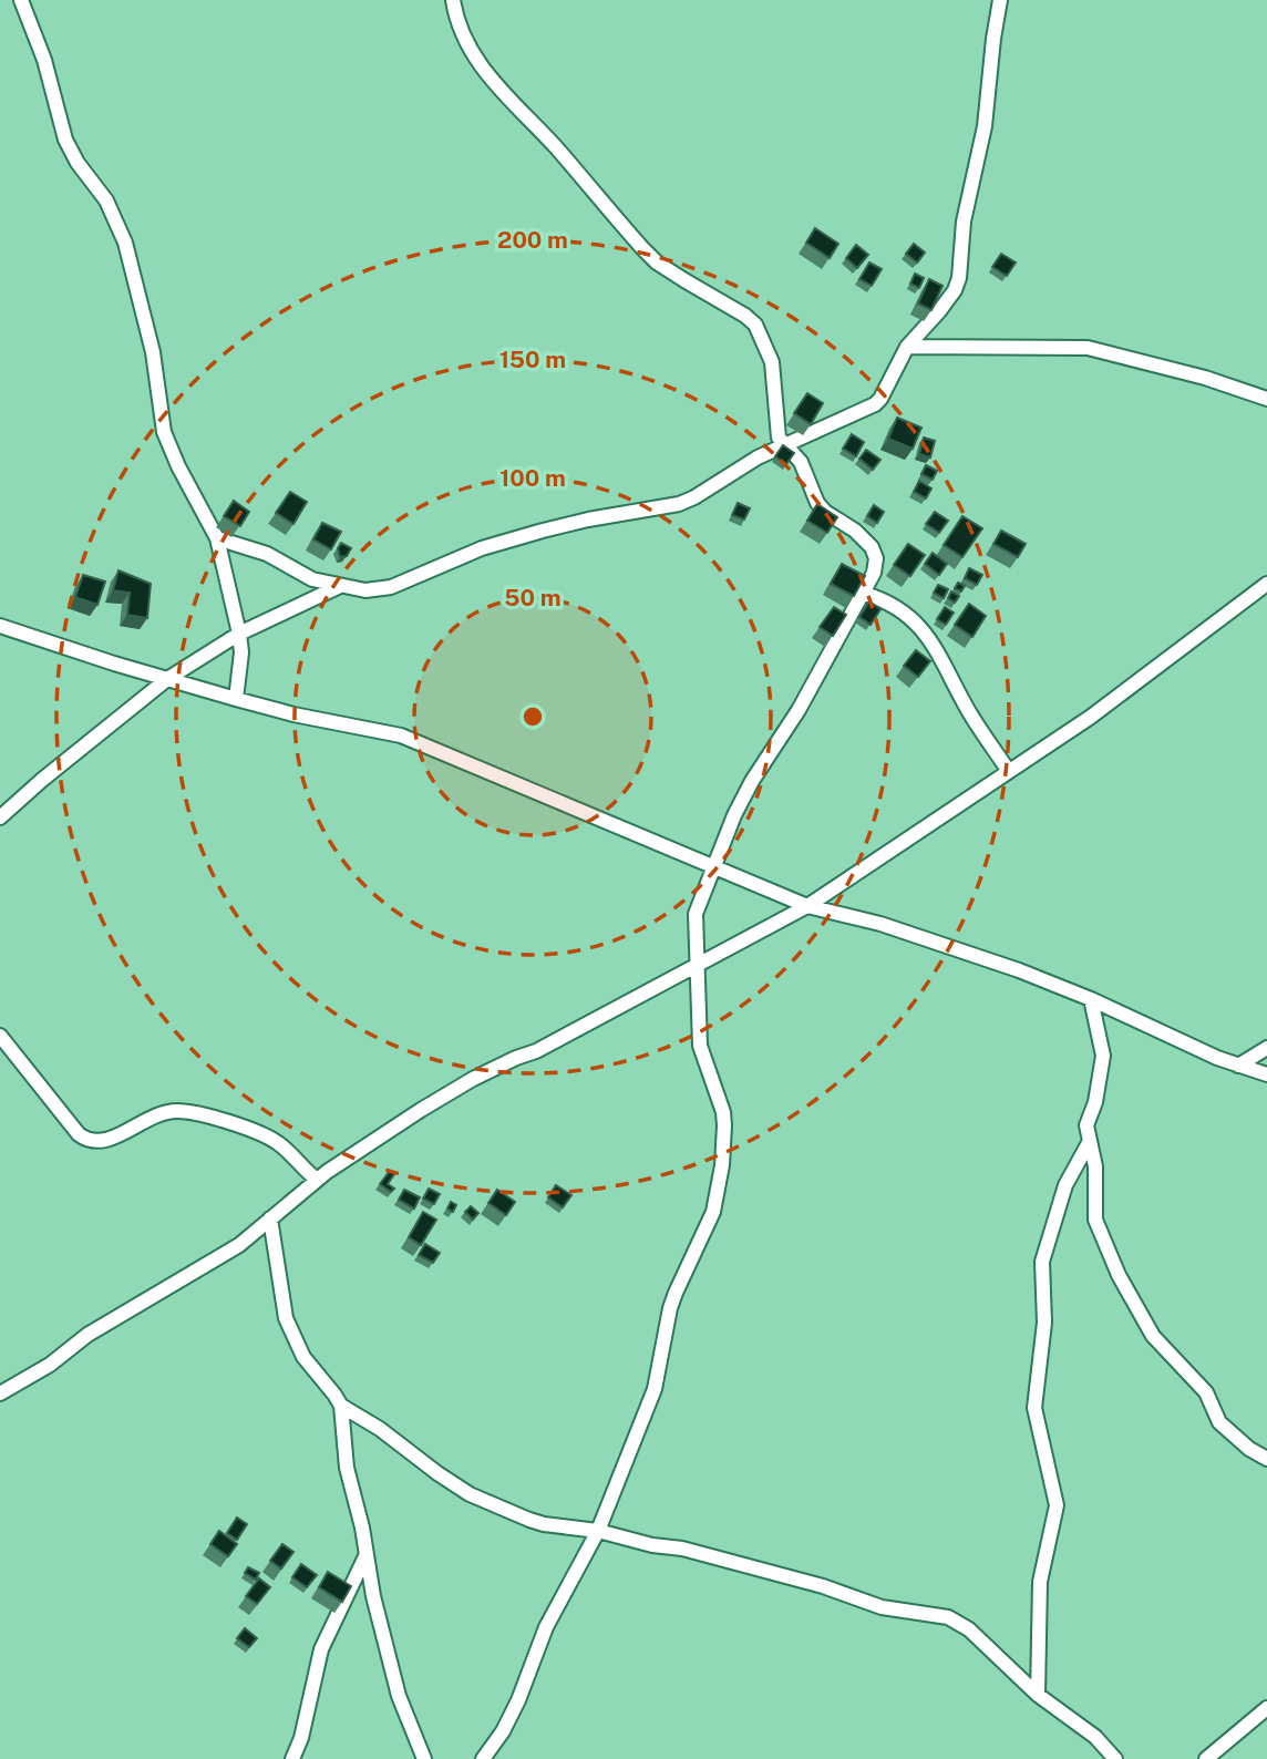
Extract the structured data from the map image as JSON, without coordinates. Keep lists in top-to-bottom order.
{
  "rings": [
    "200 m",
    "150 m",
    "100 m",
    "50 m"
  ]
}
